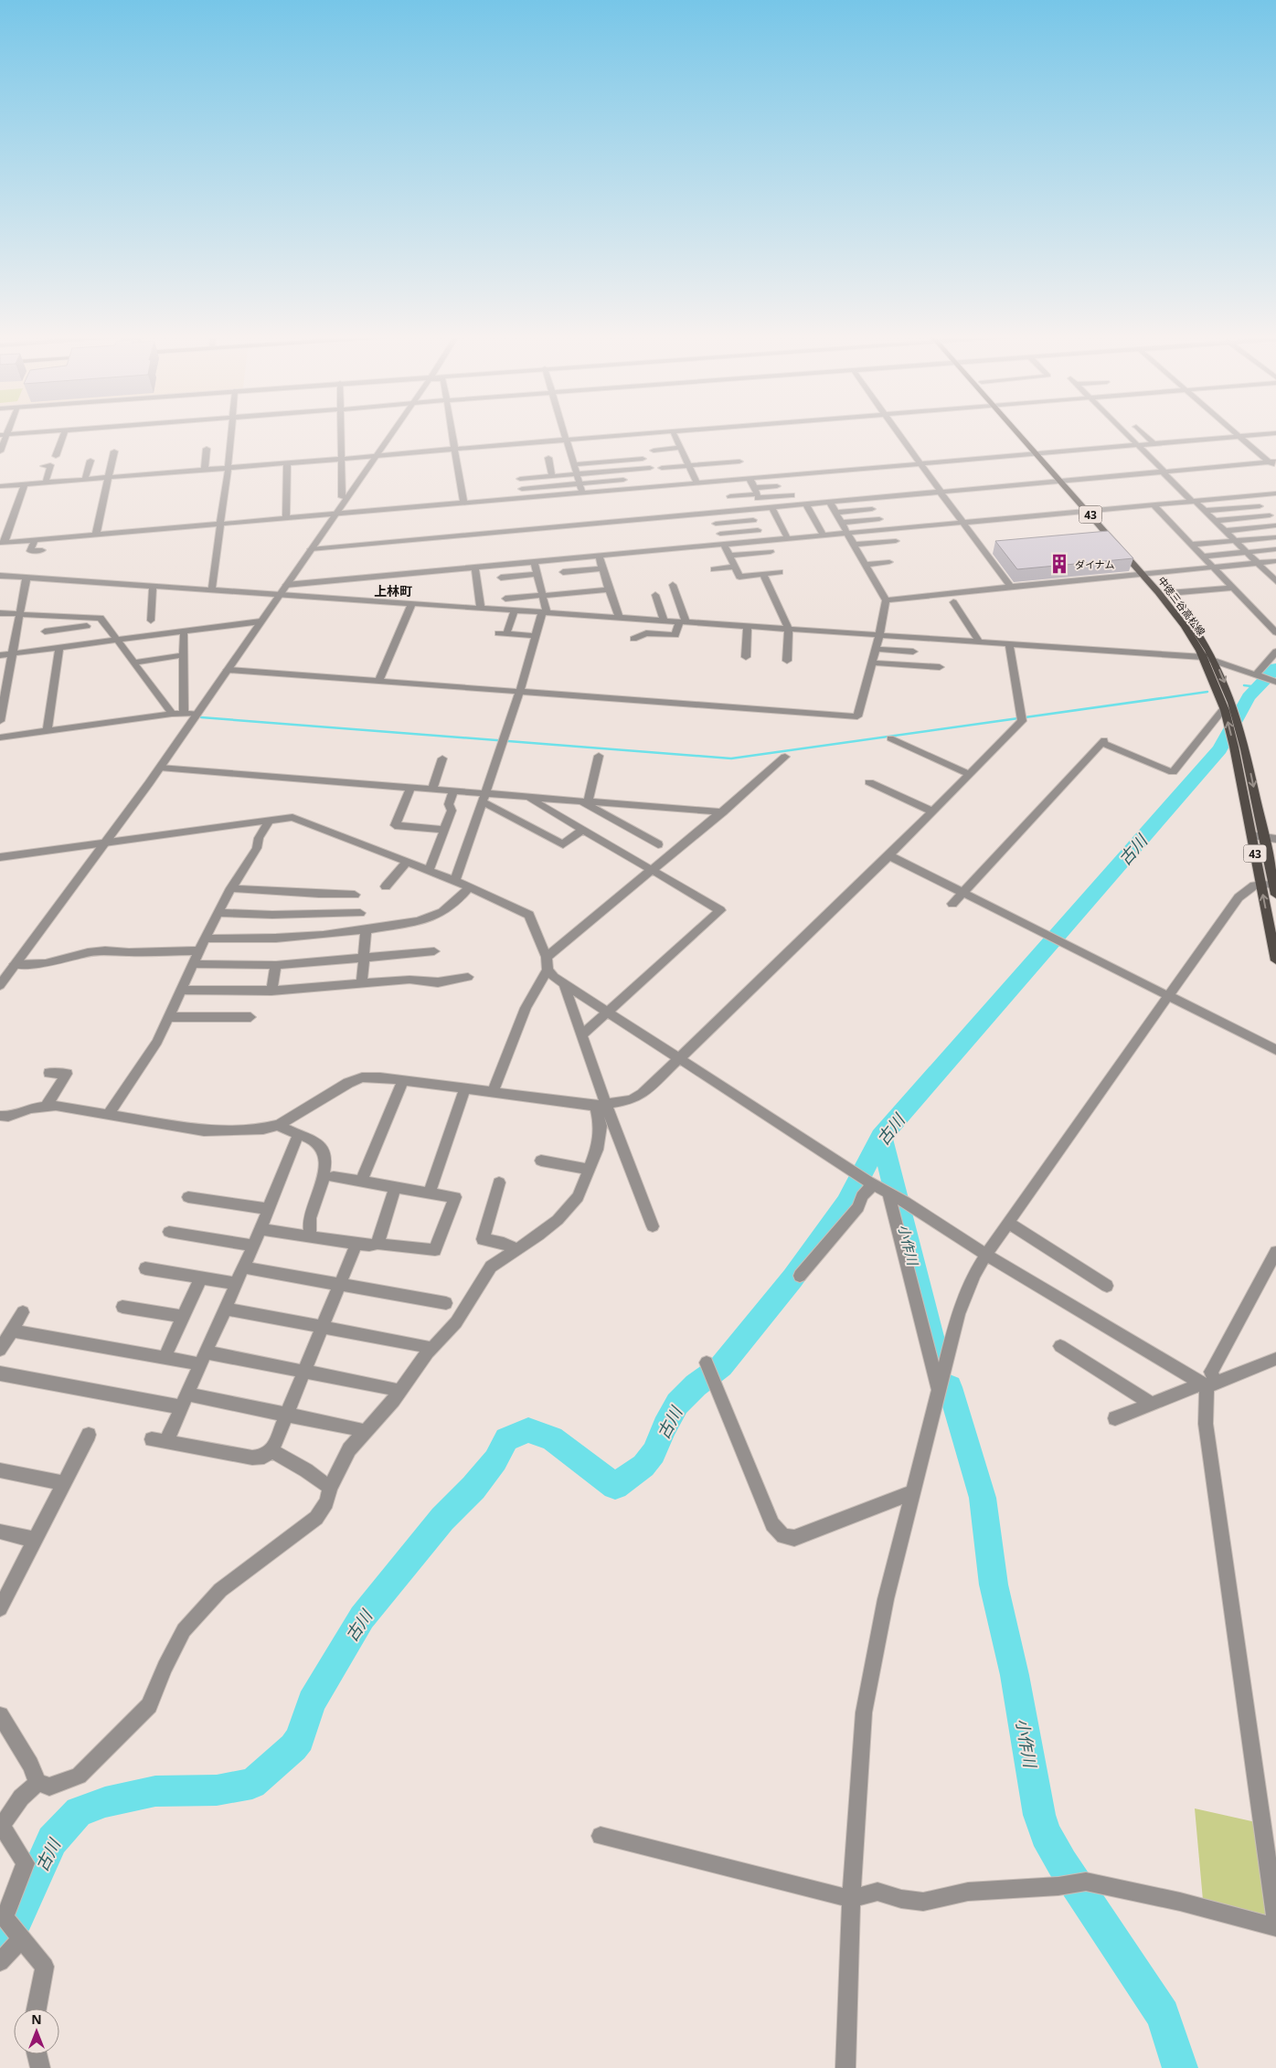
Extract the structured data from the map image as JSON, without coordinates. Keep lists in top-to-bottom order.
{
  "streets": {
    "main road": ["43", "中徳三谷高松線"]
  },
  "districts": ["上林町"],
  "water": ["古川", "小作川"],
  "places": {
    "building": ["ダイナム"]
  },
  "north": "top"
}
